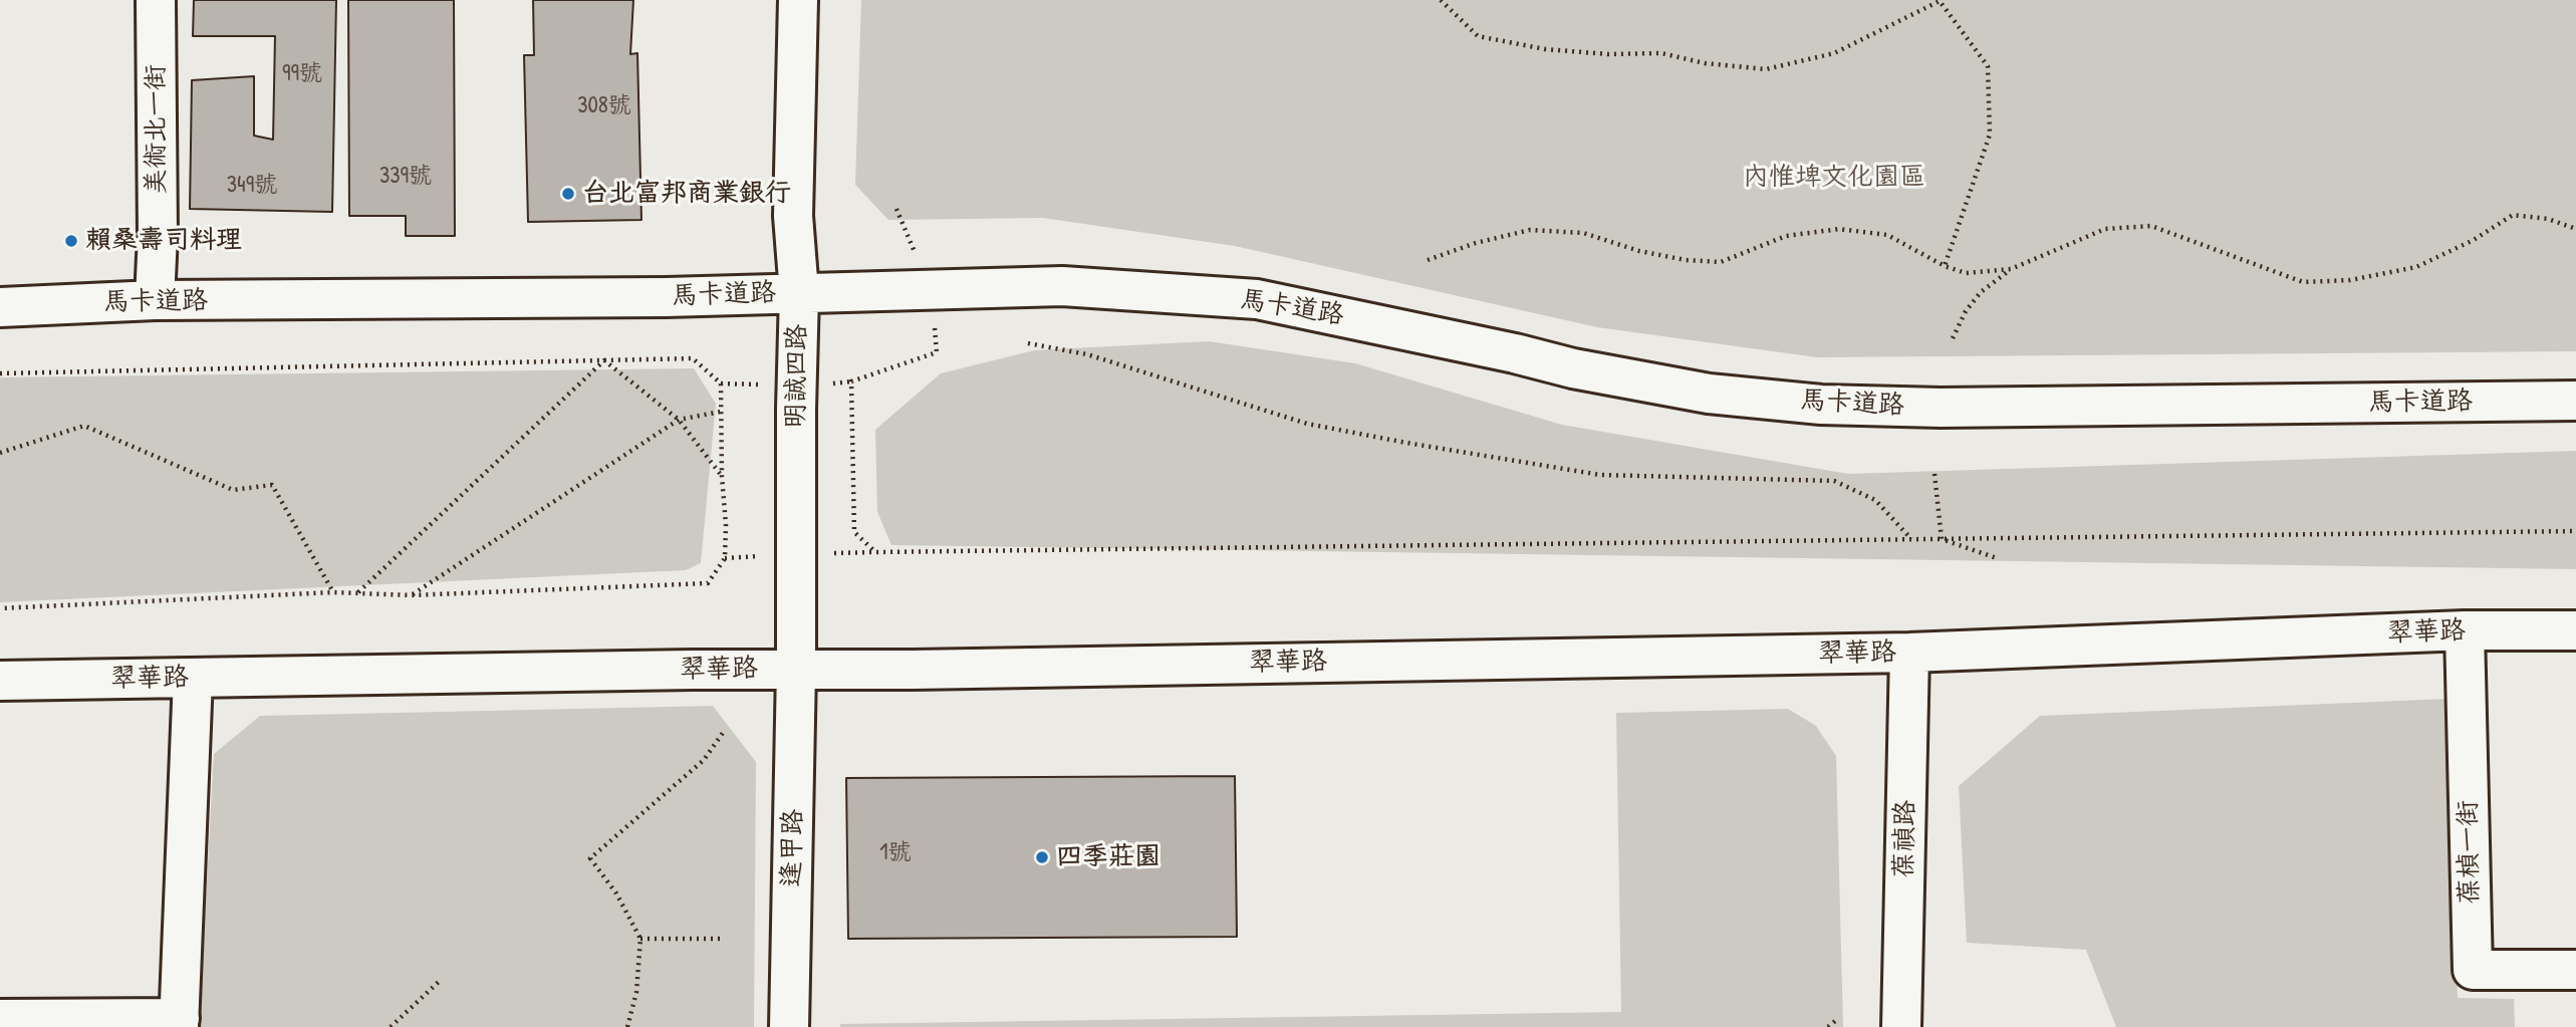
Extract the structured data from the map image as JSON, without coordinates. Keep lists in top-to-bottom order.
{
  "streets": {
    "street": [
      "美術北一街",
      "馬卡道路",
      "明誠四路",
      "翠華路",
      "葆禎路",
      "逢甲路",
      "葆楨一街"
    ]
  },
  "crossings": [
    ["美術北一街", "馬卡道路"],
    ["馬卡道路", "明誠四路"],
    ["明誠四路", "翠華路"],
    ["明誠四路", "逢甲路"],
    ["翠華路", "葆禎路"],
    ["翠華路", "逢甲路"],
    ["翠華路", "葆楨一街"]
  ],
  "parks": ["內惟埤文化園區"],
  "places": ["台北富邦商業銀行", "賴桑壽司料理", "四季莊園"],
  "house_numbers": [
    "99號",
    "308號",
    "339號",
    "349號",
    "1號"
  ]
}
